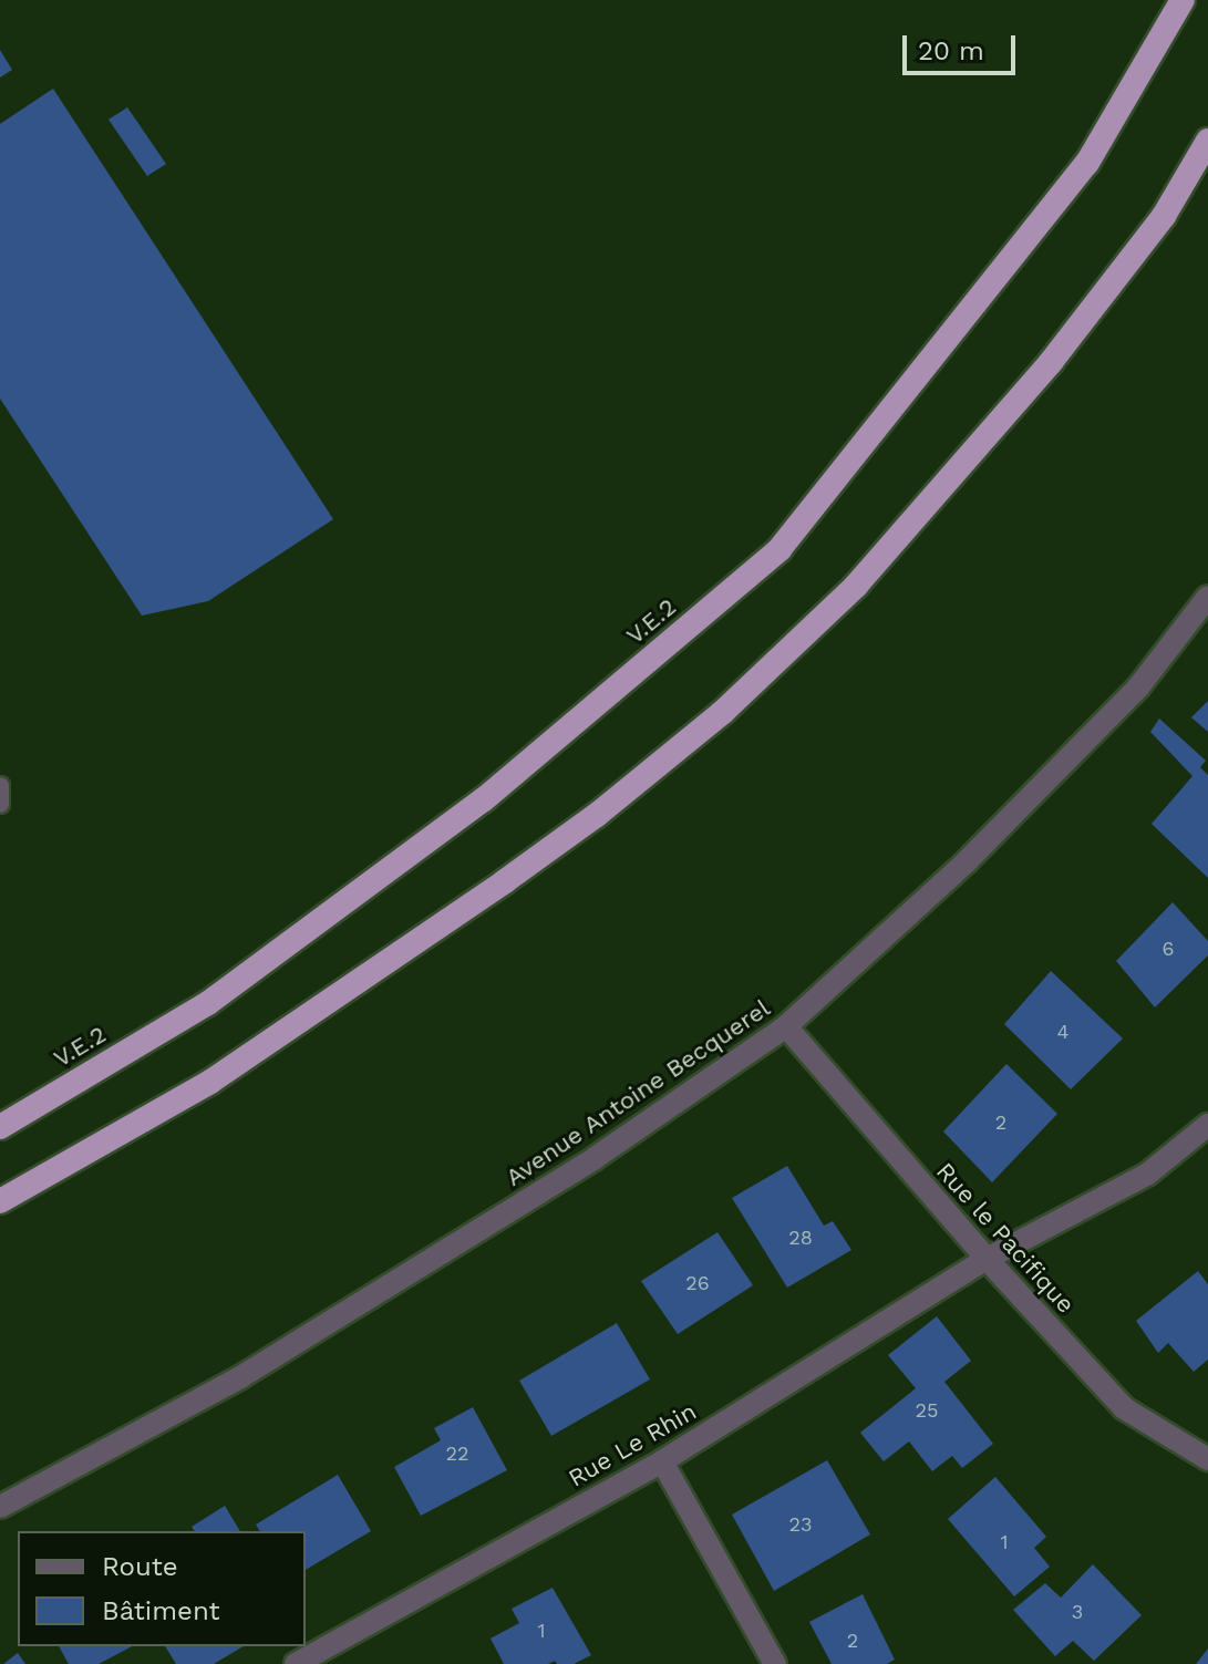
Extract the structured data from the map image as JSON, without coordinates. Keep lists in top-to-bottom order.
{
  "streets": {
    "highway": ["V.E.2"],
    "street": ["Avenue Antoine Becquerel", "Rue le Pacifique", "Rue Le Rhin"]
  },
  "crossings": [
    ["Avenue Antoine Becquerel", "Rue le Pacifique"],
    ["Rue le Pacifique", "Rue Le Rhin"]
  ],
  "house_numbers": [
    "6",
    "4",
    "2",
    "28",
    "26",
    "25",
    "22",
    "23",
    "1",
    "3",
    "1",
    "2"
  ],
  "legend": ["Route", "Bâtiment"],
  "scale_bar": "20 m"
}
